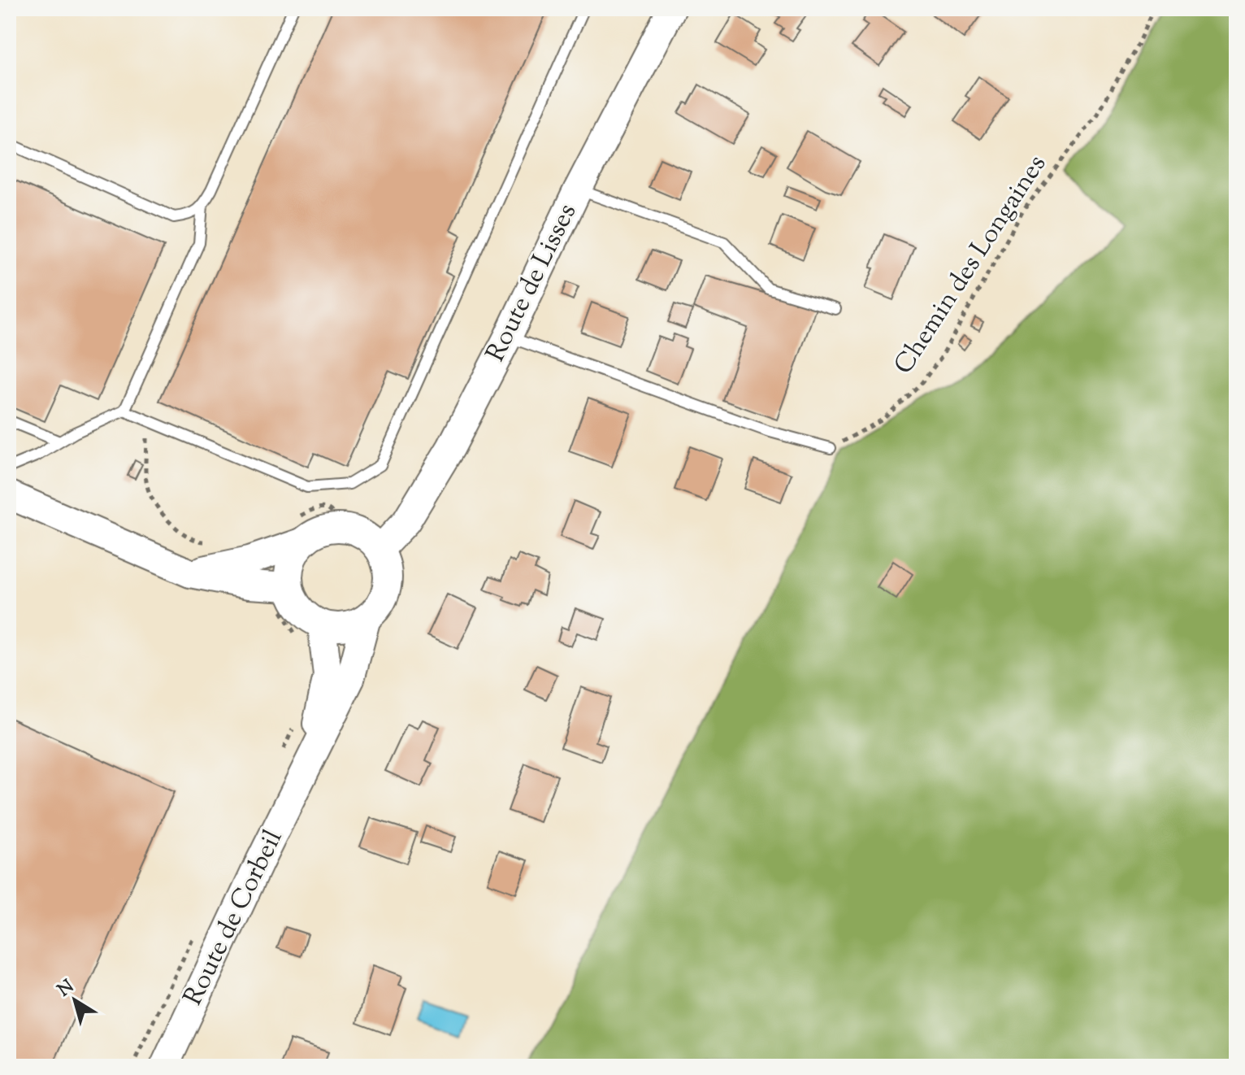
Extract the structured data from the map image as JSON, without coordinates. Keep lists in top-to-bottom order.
{
  "streets": {
    "street": ["Route de Lisses", "Route de Corbeil"],
    "path": ["Chemin des Longaines"]
  },
  "crossings": [
    ["Route de Lisses", "Route de Corbeil"]
  ],
  "north": "top left"
}
